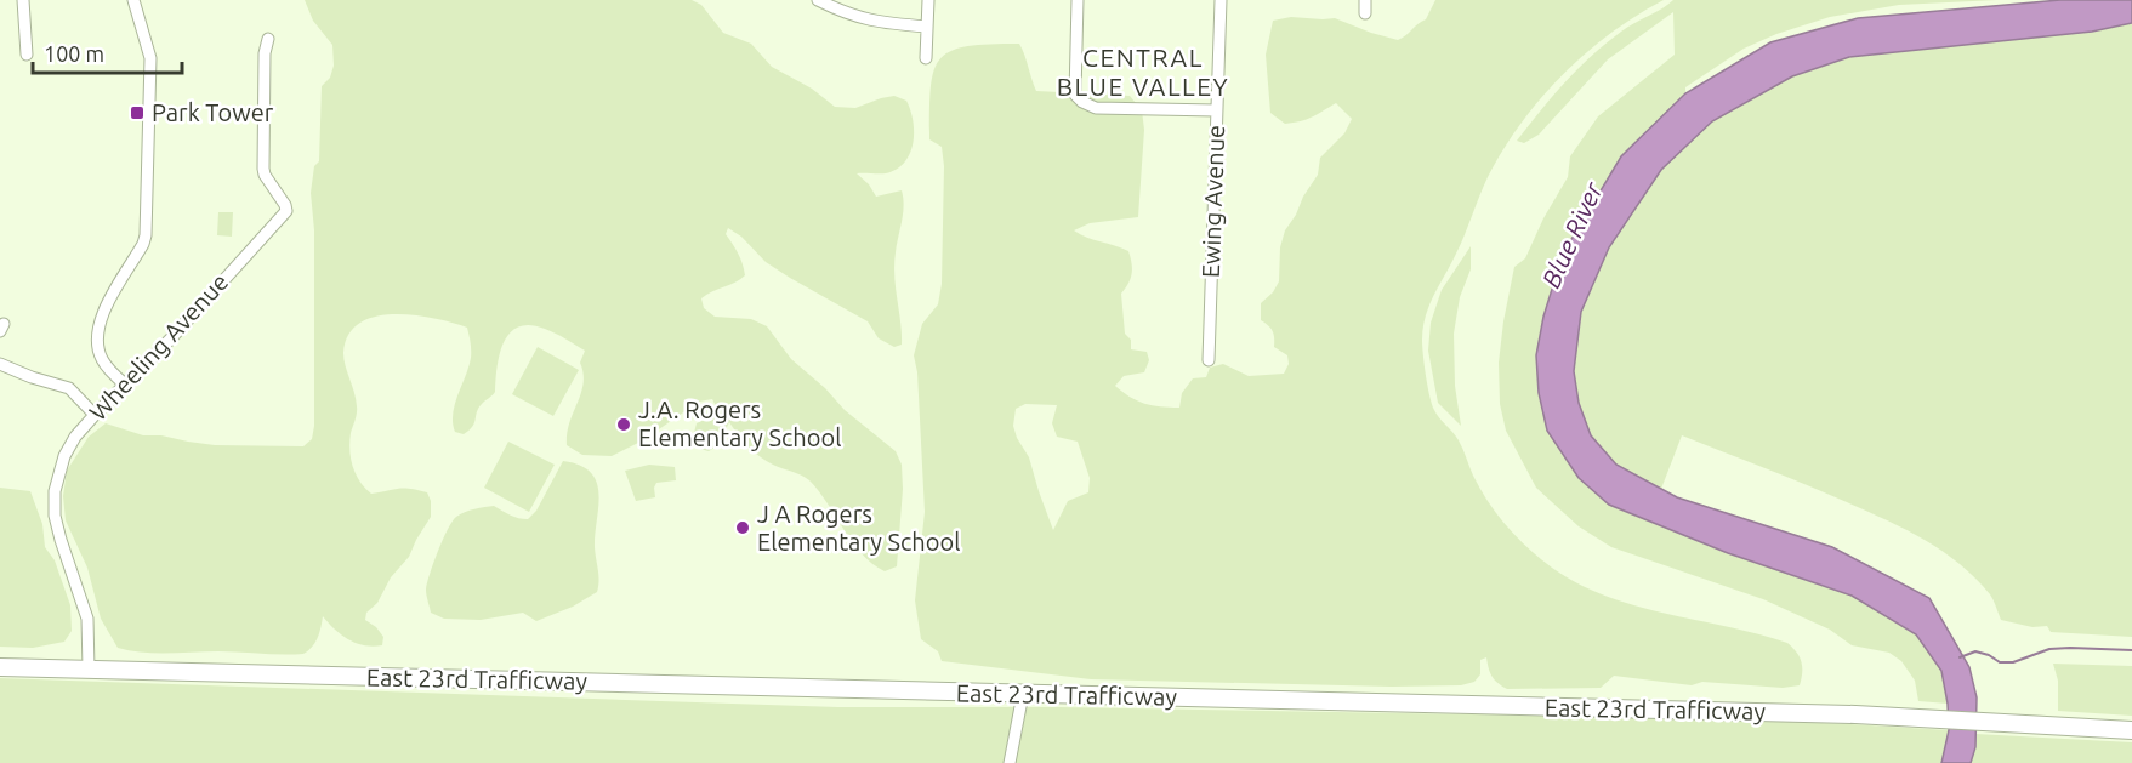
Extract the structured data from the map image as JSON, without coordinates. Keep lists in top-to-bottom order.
{
  "streets": {
    "main road": ["East 23rd Trafficway"],
    "street": ["Ewing Avenue", "Wheeling Avenue"]
  },
  "crossings": [
    ["Wheeling Avenue", "East 23rd Trafficway"]
  ],
  "districts": ["CENTRAL BLUE VALLEY"],
  "water": ["Blue River"],
  "places": {
    "transit": ["Park Tower"],
    "other": ["J.A. Rogers Elementary School", "J A Rogers Elementary School"]
  },
  "scale_bar": "100 m"
}
